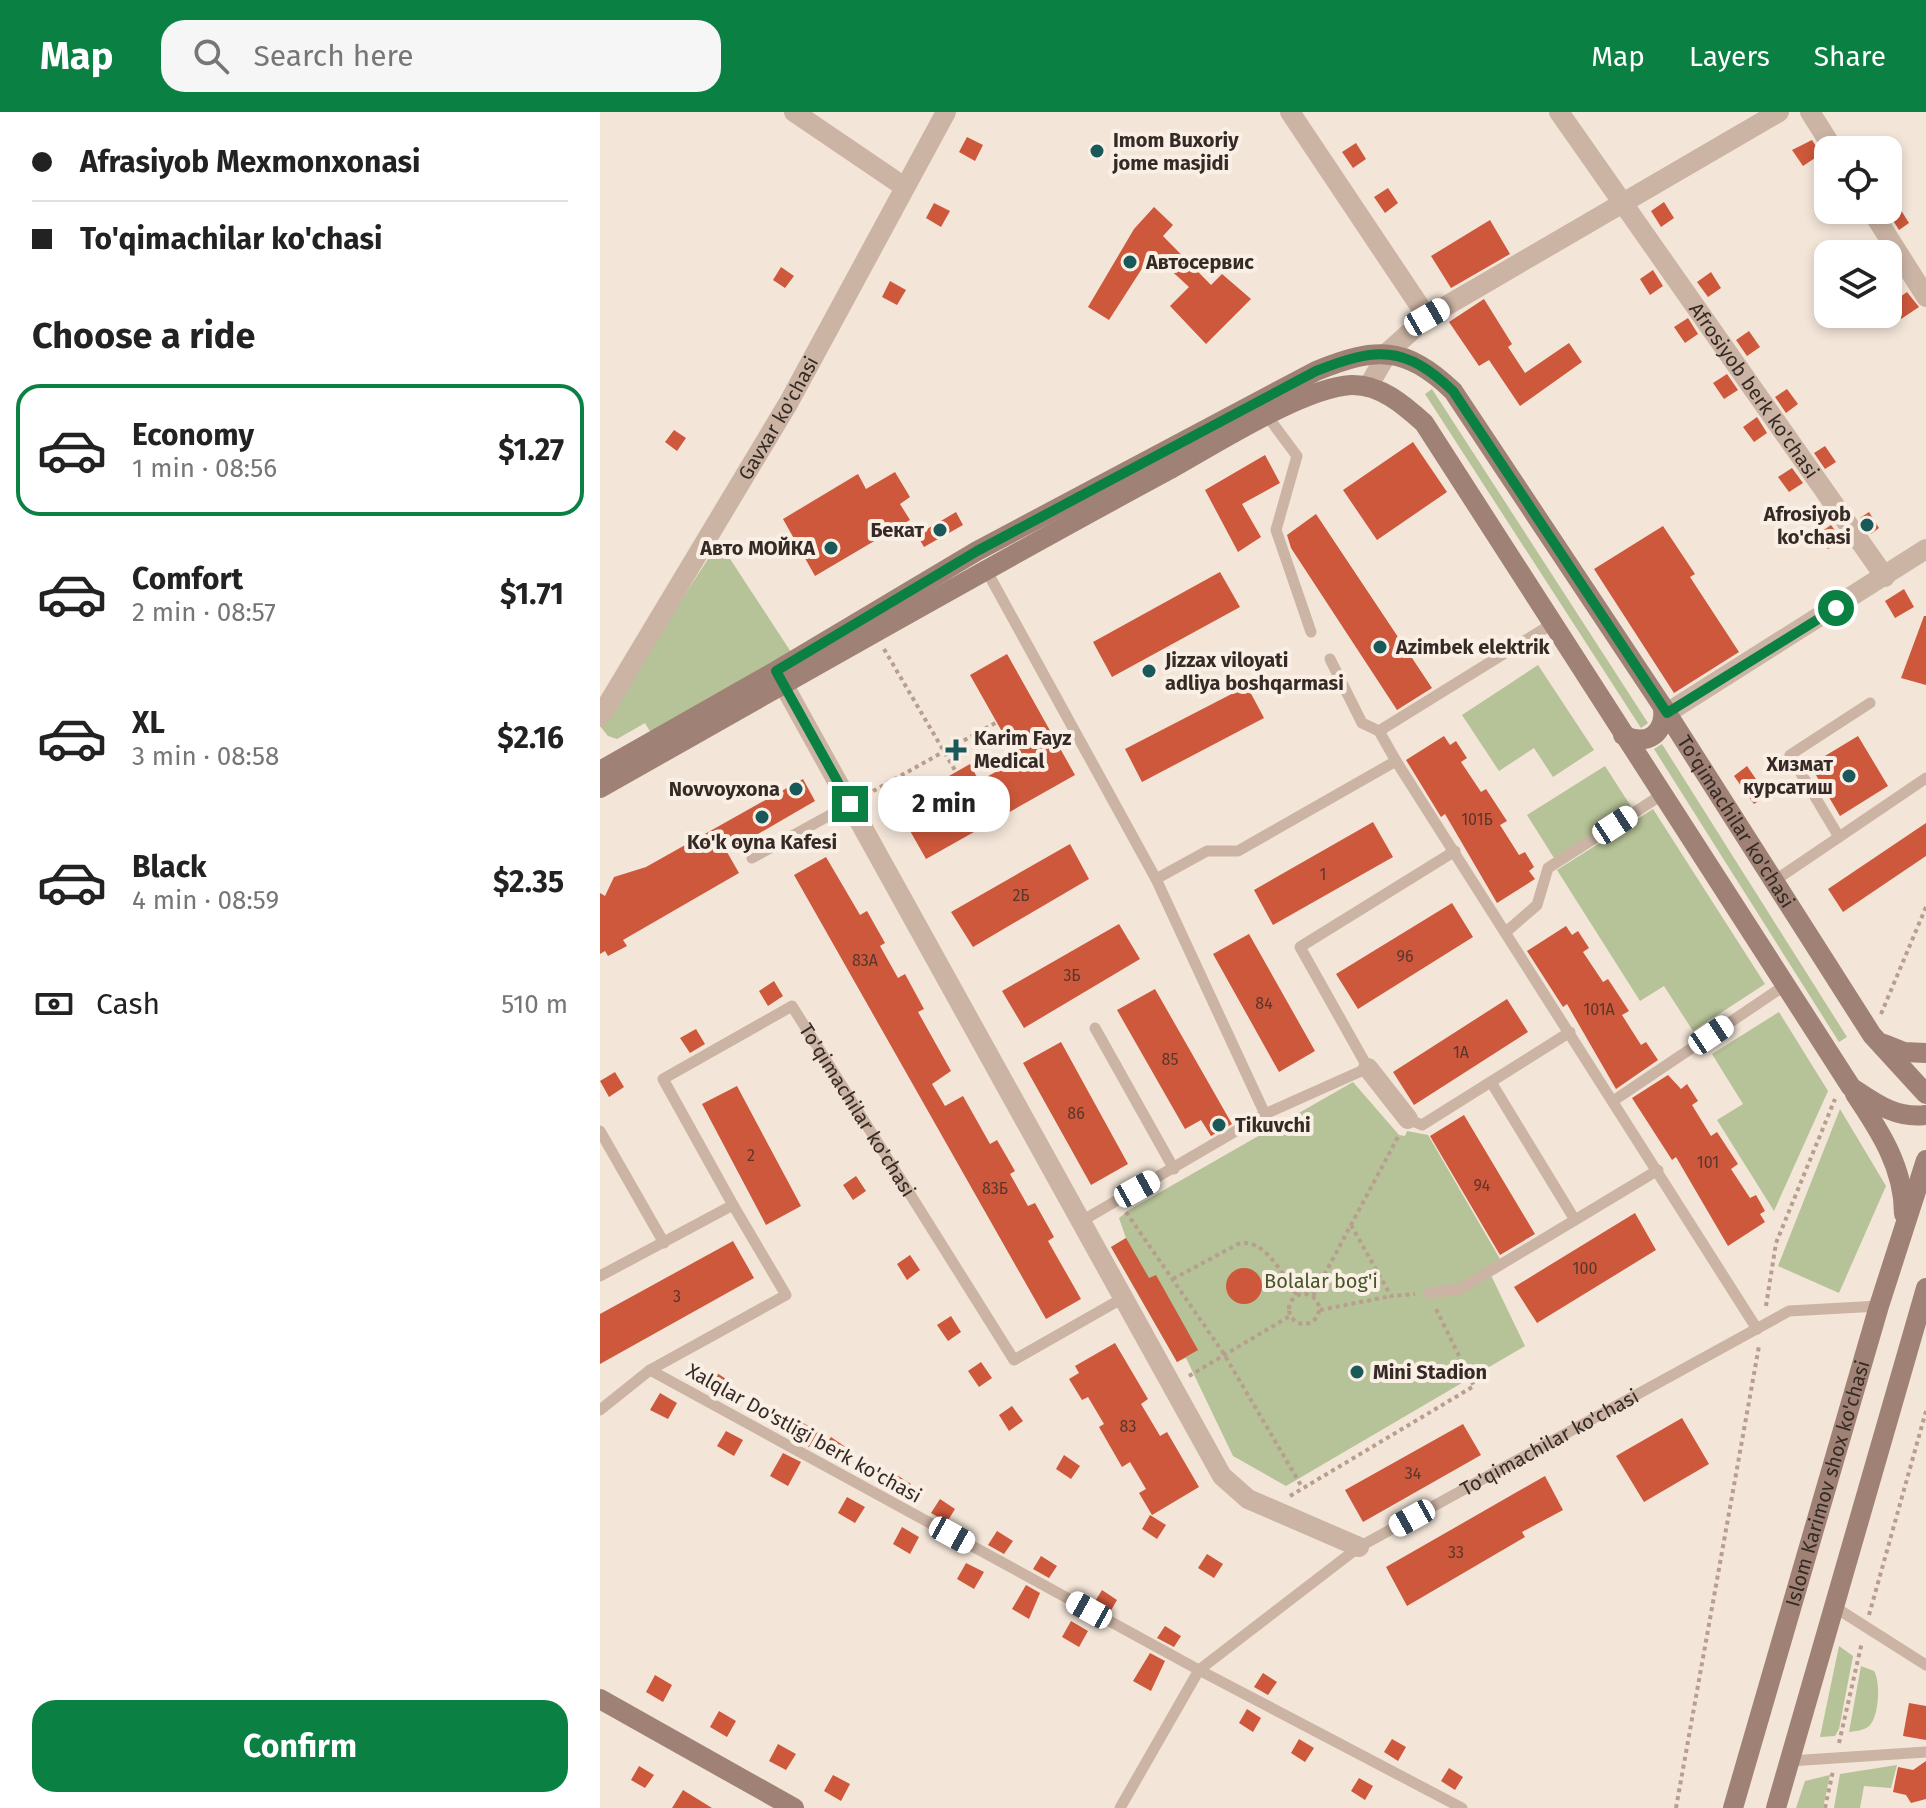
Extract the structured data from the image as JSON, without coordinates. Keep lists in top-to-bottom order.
{
  "streets": {
    "main road": ["To'qimachilar ko'chasi", "Islom Karimov shox ko'chasi"],
    "street": ["Afrosiyob berk ko'chasi", "Gavxar ko'chasi"],
    "lane": ["Xalqlar Do'stligi berk ko'chasi"]
  },
  "crossings": [
    ["To'qimachilar ko'chasi", "Xalqlar Do'stligi berk ko'chasi"],
    ["To'qimachilar ko'chasi", "Islom Karimov shox ko'chasi"]
  ],
  "parks": ["Bolalar bog'i"],
  "places": {
    "other": [
      "Imom Buxoriy jome masjidi",
      "Автосервис",
      "Afrosiyob ko'chasi",
      "Бекат",
      "Авто МОЙКА",
      "Azimbek elektrik",
      "Jizzax viloyati adliya boshqarmasi",
      "Хизмат курсатиш",
      "Novvoyxona",
      "Ko'k oyna Kafesi",
      "Tikuvchi",
      "Mini Stadion"
    ],
    "health": ["Karim Fayz Medical"]
  },
  "house_numbers": [
    "101Б",
    "1",
    "2Б",
    "96",
    "83А",
    "3Б",
    "84",
    "101А",
    "1A",
    "85",
    "86",
    "2",
    "101",
    "94",
    "83Б",
    "100",
    "3",
    "83",
    "34",
    "33"
  ],
  "page": {
    "header": "Map",
    "search": "Search here",
    "nav": ["Map", "Layers", "Share"],
    "banner": ["Afrasiyob Mexmonxonasi", "To'qimachilar ko'chasi"],
    "heading": "Choose a ride",
    "list": [
      {
        "name": "Economy",
        "note": "1 min · 08:56",
        "value": "$1.27"
      },
      {
        "name": "Comfort",
        "note": "2 min · 08:57",
        "value": "$1.71"
      },
      {
        "name": "XL",
        "note": "3 min · 08:58",
        "value": "$2.16"
      },
      {
        "name": "Black",
        "note": "4 min · 08:59",
        "value": "$2.35"
      }
    ],
    "bubble": "2 min",
    "pay": ["Cash", "510 m"],
    "buttons": "Confirm"
  }
}
